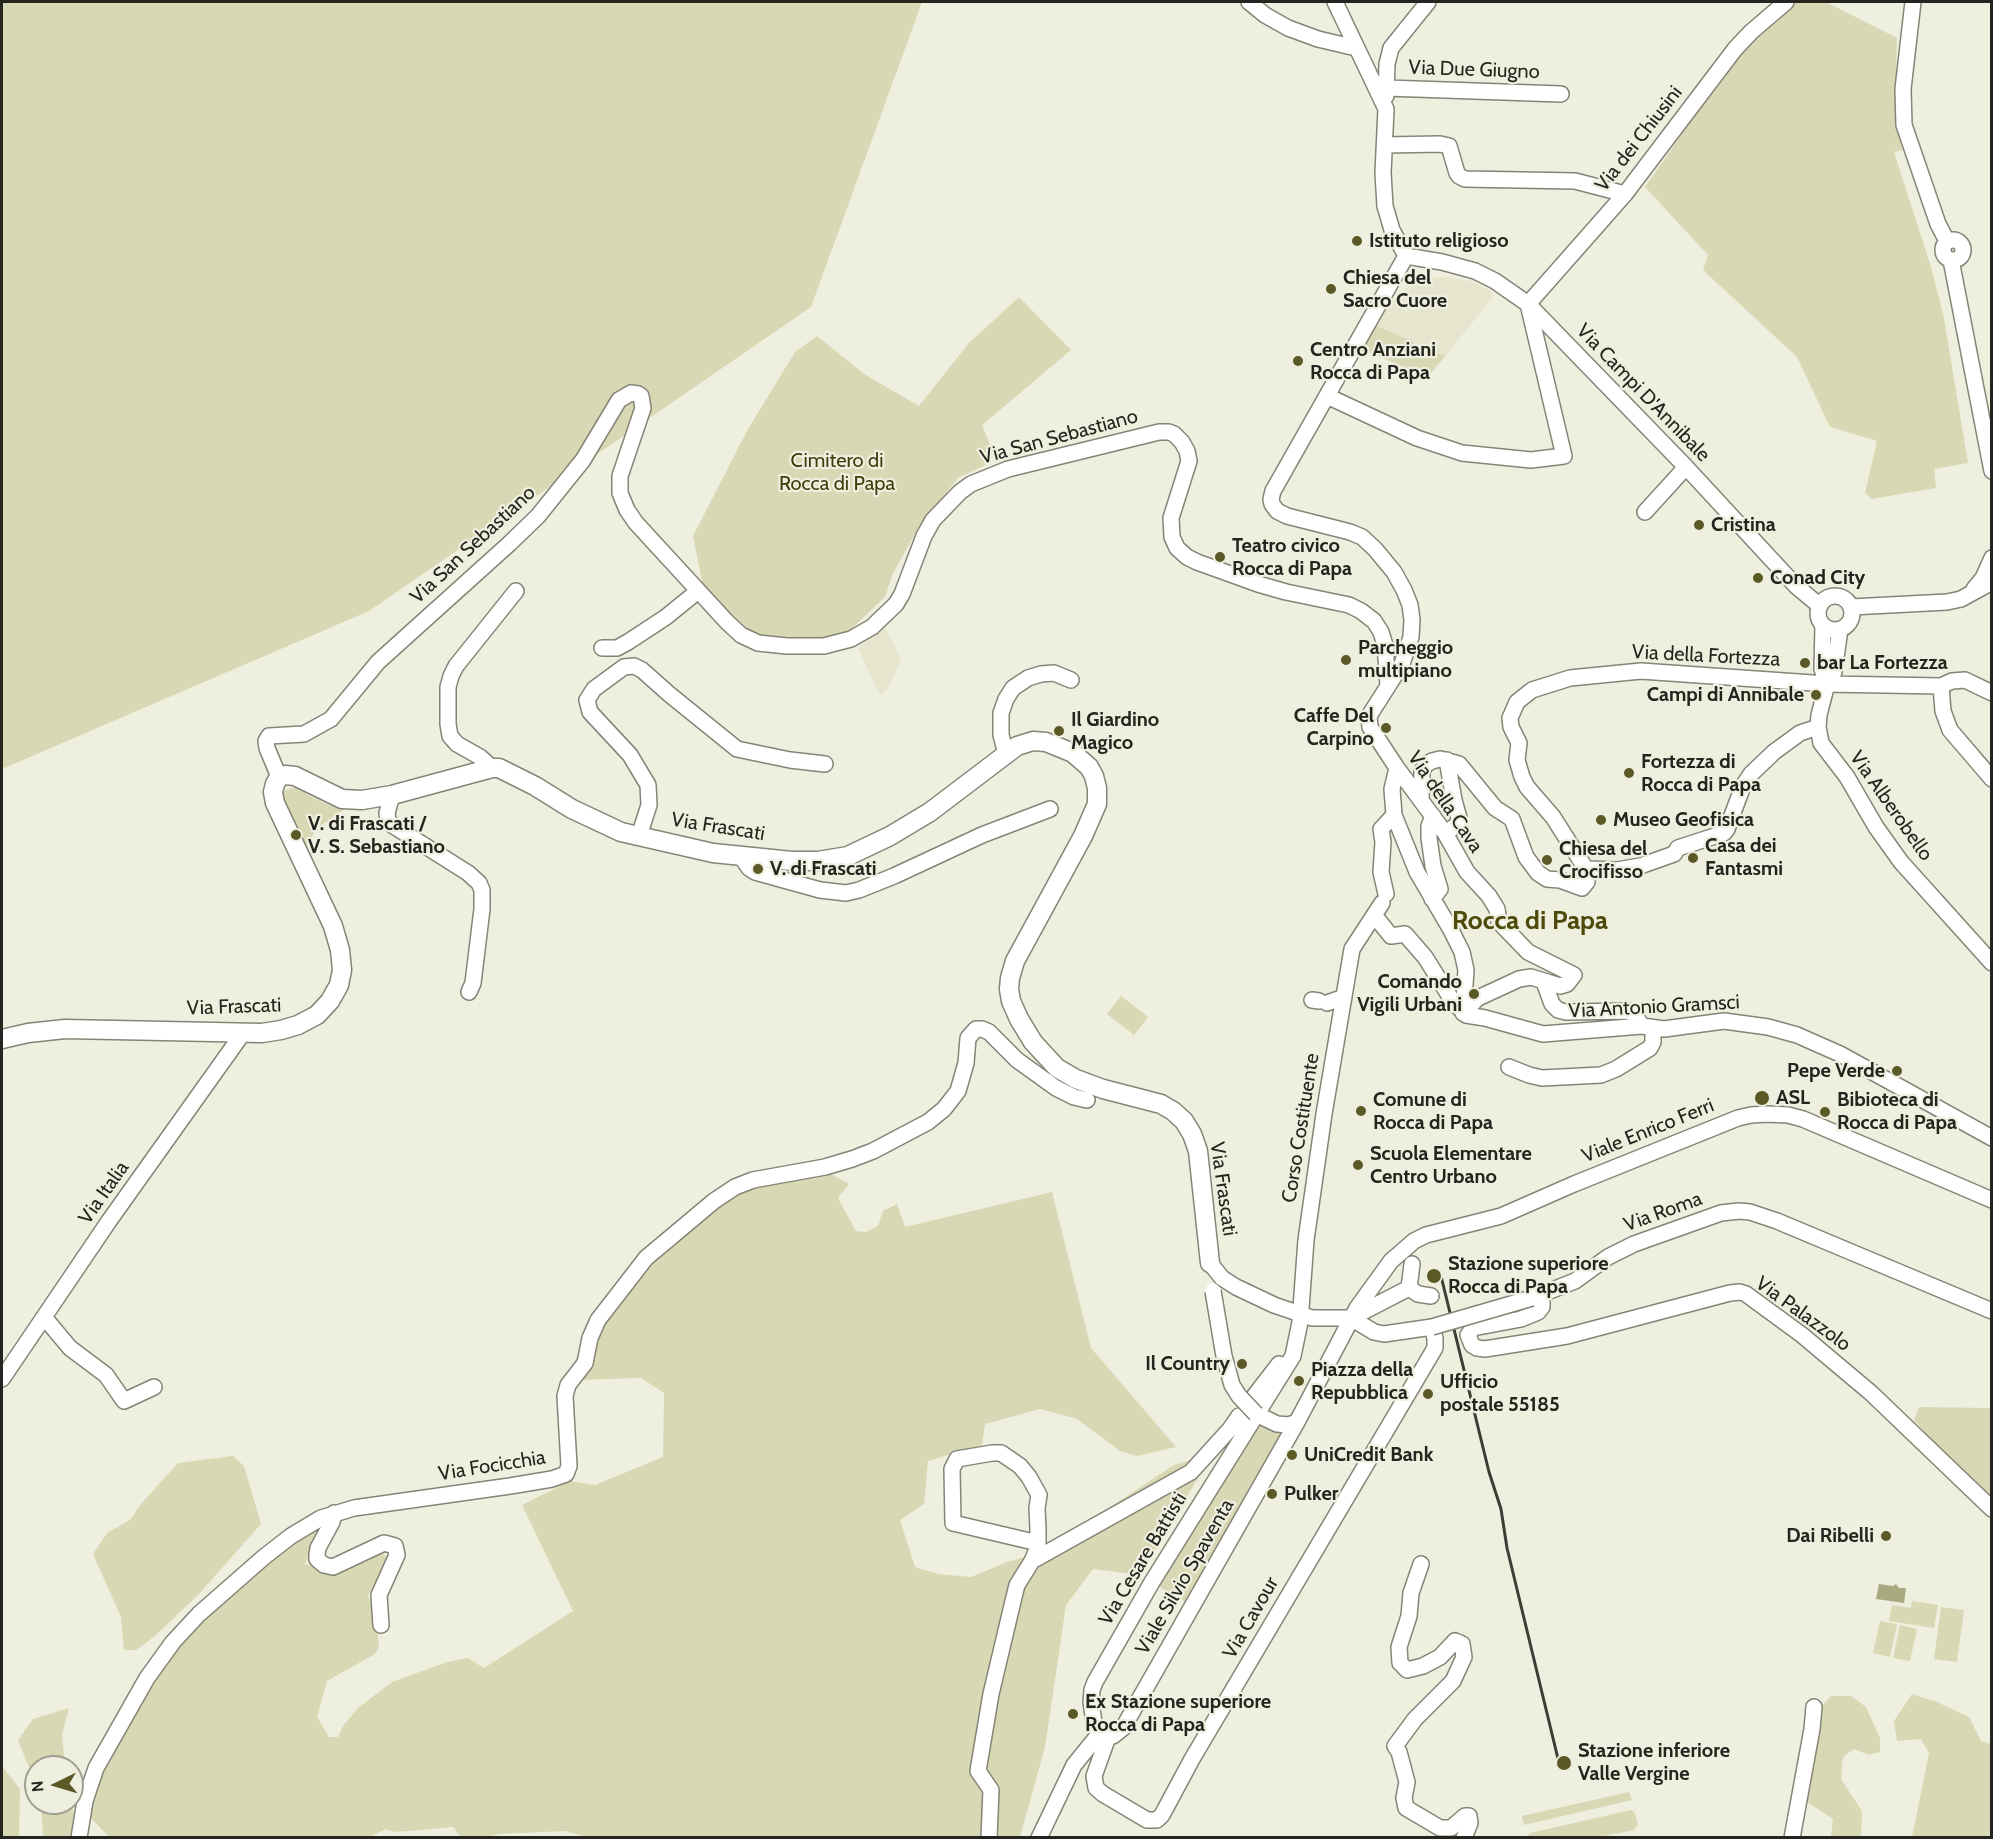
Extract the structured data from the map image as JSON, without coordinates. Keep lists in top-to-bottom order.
{
  "streets": {
    "main road": ["Via Frascati"],
    "street": [
      "Via Due Giugno",
      "Via dei Chiusini",
      "Via Campi D'Annibale",
      "Via San Sebastiano",
      "Via della Fortezza",
      "Via della Cava",
      "Via Alberobello",
      "Via Antonio Gramsci",
      "Corso Costituente",
      "Viale Enrico Ferri",
      "Via Italia",
      "Via Roma",
      "Via Palazzolo",
      "Via Focicchia",
      "Via Cesare Battisti",
      "Viale Silvio Spaventa",
      "Via Cavour"
    ]
  },
  "crossings": [
    ["Via dei Chiusini", "Via Campi D'Annibale"],
    ["Via San Sebastiano", "Via della Cava"],
    ["Via San Sebastiano", "Via Frascati"],
    ["Via Frascati", "Via Italia"],
    ["Viale Enrico Ferri", "Via Roma"],
    ["Via Roma", "Via Palazzolo"],
    ["Via Roma", "Via Cavour"],
    ["Via Cesare Battisti", "Viale Silvio Spaventa"],
    ["Via Cesare Battisti", "Via Cavour"],
    ["Viale Silvio Spaventa", "Via Cavour"]
  ],
  "districts": ["Rocca di Papa"],
  "parks": ["Cimitero di Rocca di Papa"],
  "places": [
    "Istituto religioso",
    "Chiesa del Sacro Cuore",
    "Centro Anziani Rocca di Papa",
    "Cristina",
    "Teatro civico Rocca di Papa",
    "Conad City",
    "Parcheggio multipiano",
    "bar La Fortezza",
    "Campi di Annibale",
    "Caffe Del Carpino",
    "Il Giardino Magico",
    "Fortezza di Rocca di Papa",
    "Museo Geofisica",
    "V. di Frascati / V. S. Sebastiano",
    "Casa dei Fantasmi",
    "Chiesa del Crocifisso",
    "V. di Frascati",
    "Comando Vigili Urbani",
    "Pepe Verde",
    "ASL",
    "Comune di Rocca di Papa",
    "Bibioteca di Rocca di Papa",
    "Scuola Elementare Centro Urbano",
    "Stazione superiore Rocca di Papa",
    "Il Country",
    "Piazza della Repubblica",
    "Ufficio postale 55185",
    "UniCredit Bank",
    "Pulker",
    "Dai Ribelli",
    "Ex Stazione superiore Rocca di Papa",
    "Stazione inferiore Valle Vergine"
  ],
  "north": "left"
}
